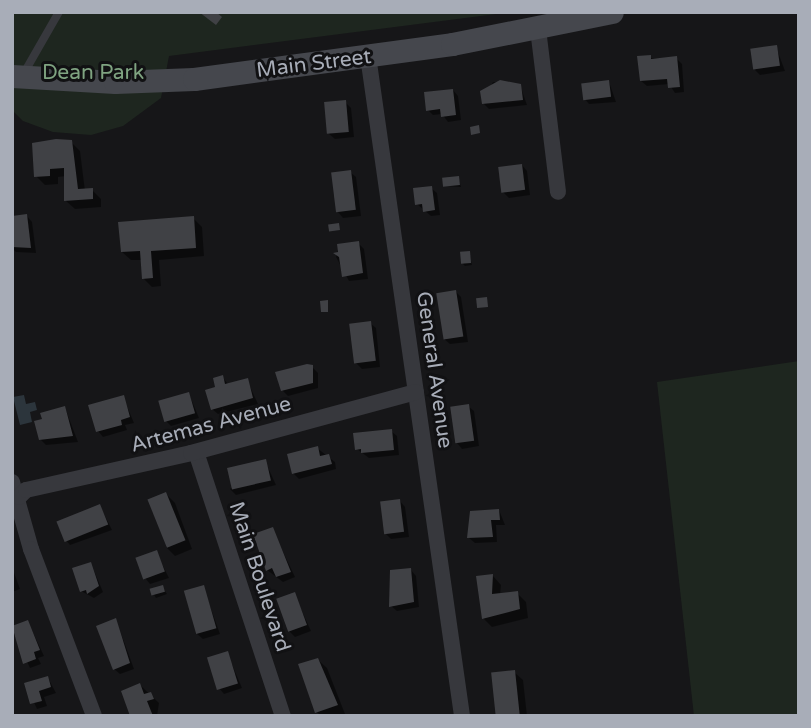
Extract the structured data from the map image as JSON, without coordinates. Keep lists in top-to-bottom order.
{
  "streets": {
    "main road": ["Main Street"],
    "street": ["General Avenue", "Artemas Avenue", "Main Boulevard"]
  },
  "crossings": [
    ["Main Street", "General Avenue"],
    ["General Avenue", "Artemas Avenue"],
    ["Artemas Avenue", "Main Boulevard"]
  ],
  "parks": ["Dean Park"]
}
